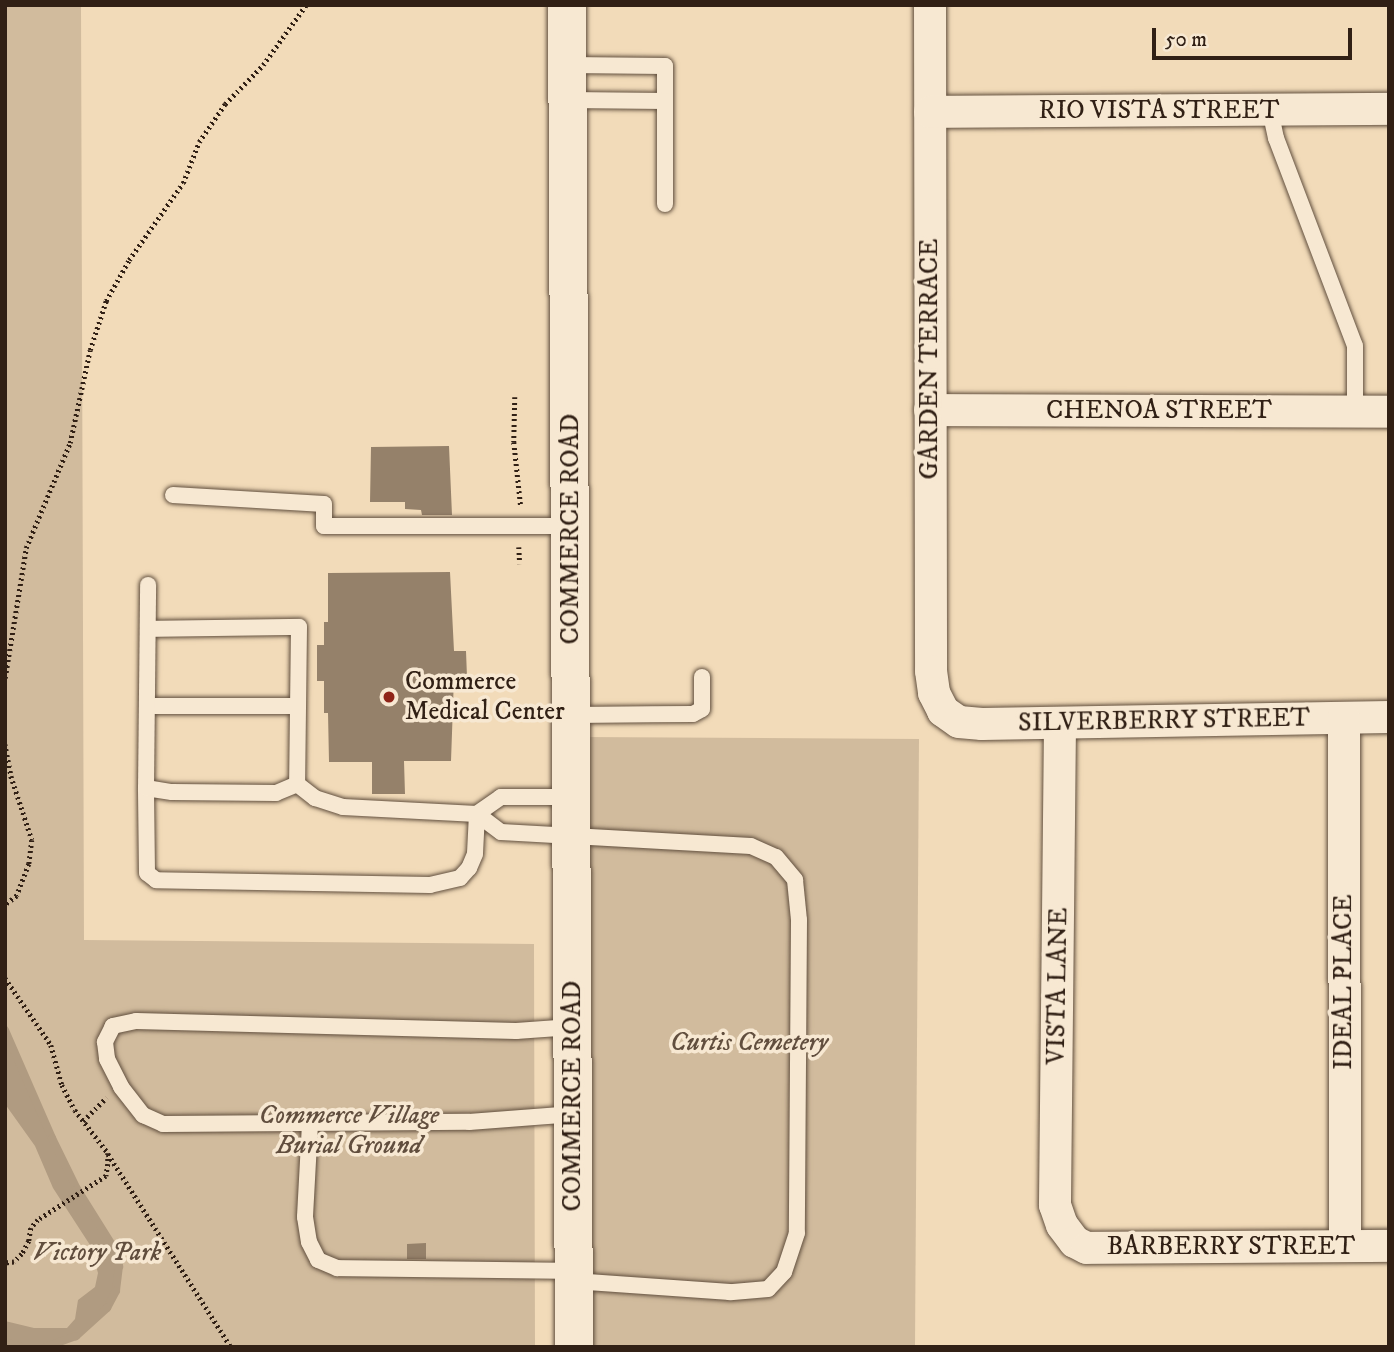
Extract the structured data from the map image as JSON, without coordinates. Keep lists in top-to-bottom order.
{
  "streets": {
    "main road": ["COMMERCE ROAD"],
    "street": [
      "RIO VISTA STREET",
      "GARDEN TERRACE",
      "CHENOA STREET",
      "SILVERBERRY STREET",
      "IDEAL PLACE",
      "VISTA LANE",
      "BARBERRY STREET"
    ]
  },
  "crossings": [
    ["RIO VISTA STREET", "GARDEN TERRACE"],
    ["GARDEN TERRACE", "CHENOA STREET"],
    ["GARDEN TERRACE", "SILVERBERRY STREET"],
    ["SILVERBERRY STREET", "IDEAL PLACE"],
    ["SILVERBERRY STREET", "VISTA LANE"],
    ["IDEAL PLACE", "BARBERRY STREET"],
    ["VISTA LANE", "BARBERRY STREET"]
  ],
  "parks": ["Curtis Cemetery", "Commerce Village Burial Ground", "Victory Park"],
  "places": ["Commerce Medical Center"],
  "scale_bar": "50 m"
}
